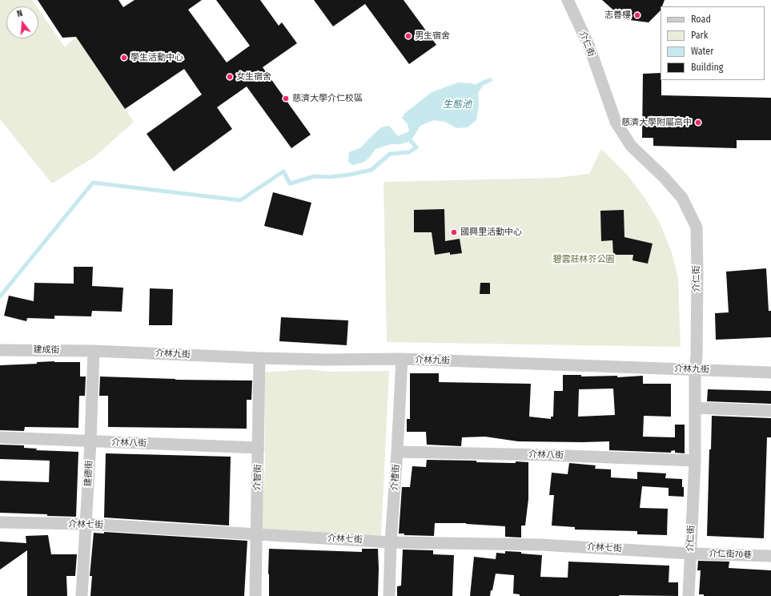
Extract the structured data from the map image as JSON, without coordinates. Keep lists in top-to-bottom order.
{
  "streets": {
    "street": [
      "介仁街",
      "建成街",
      "介林九街",
      "介林八街",
      "建德街",
      "介智街",
      "介禮街",
      "介林七街",
      "介仁街70巷"
    ]
  },
  "crossings": [
    ["介仁街", "介林九街"],
    ["介仁街", "介林八街"],
    ["介仁街", "介林七街"],
    ["介仁街", "介仁街70巷"],
    ["建成街", "介林九街"],
    ["建成街", "建德街"],
    ["介林九街", "建德街"],
    ["介林九街", "介智街"],
    ["介林九街", "介禮街"],
    ["介林八街", "建德街"],
    ["介林八街", "介智街"],
    ["介林八街", "介禮街"],
    ["建德街", "介林七街"],
    ["介智街", "介林七街"],
    ["介禮街", "介林七街"],
    ["介林七街", "介仁街70巷"]
  ],
  "water": ["生態池"],
  "parks": ["碧雲莊林芥公園"],
  "places": [
    "志善樓",
    "男生宿舍",
    "學生活動中心",
    "女生宿舍",
    "慈濟大學介仁校區",
    "慈濟大學附屬高中",
    "國興里活動中心"
  ],
  "legend": [
    "Road",
    "Park",
    "Water",
    "Building"
  ],
  "north": "top"
}
